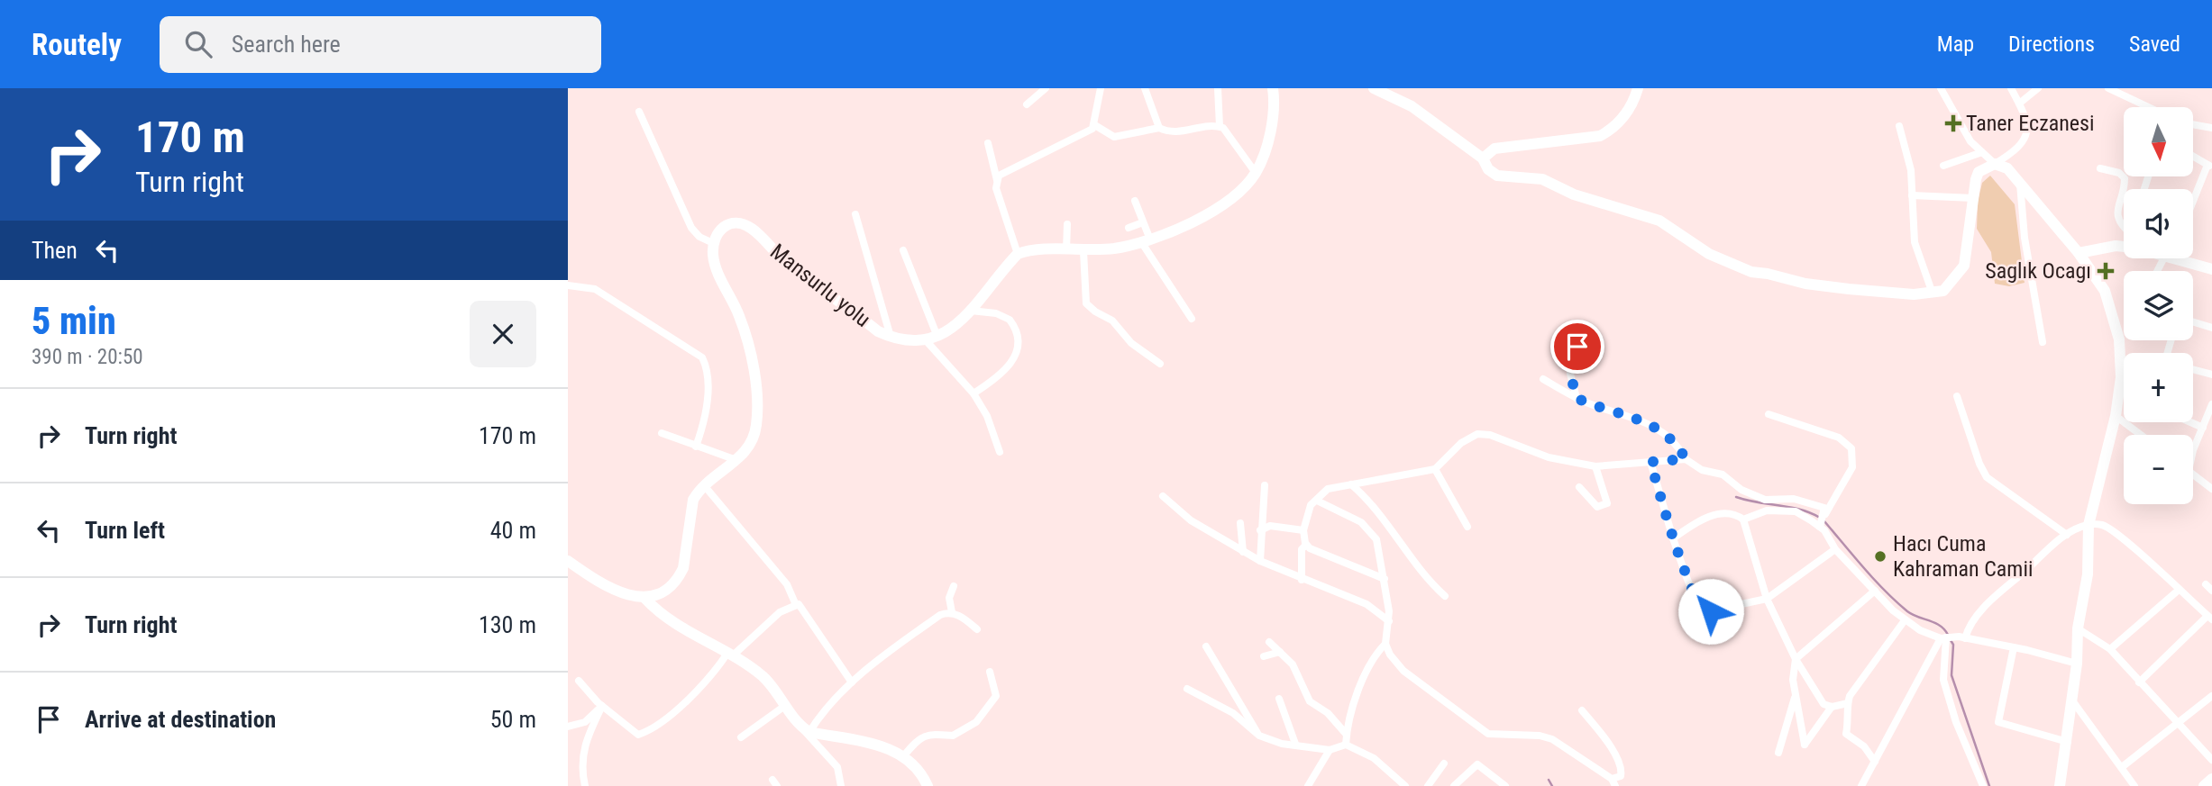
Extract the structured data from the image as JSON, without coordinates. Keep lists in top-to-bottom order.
{
  "streets": {
    "street": ["Mansurlu yolu"]
  },
  "places": {
    "health": ["Taner Eczanesi", "Saglık Ocagı"],
    "other": ["Hacı Cuma Kahraman Camii"]
  },
  "north": "bottom",
  "page": {
    "header": "Routely",
    "search": "Search here",
    "nav": ["Map", "Directions", "Saved"],
    "turn": ["170 m", "Turn right"],
    "map_buttons": ["+", "−"],
    "then": "Then",
    "heading": ["5 min", "390 m · 20:50"],
    "list": [
      {
        "name": "Turn right",
        "value": "170 m"
      },
      {
        "name": "Turn left",
        "value": "40 m"
      },
      {
        "name": "Turn right",
        "value": "130 m"
      },
      {
        "name": "Arrive at destination",
        "value": "50 m"
      }
    ]
  }
}
